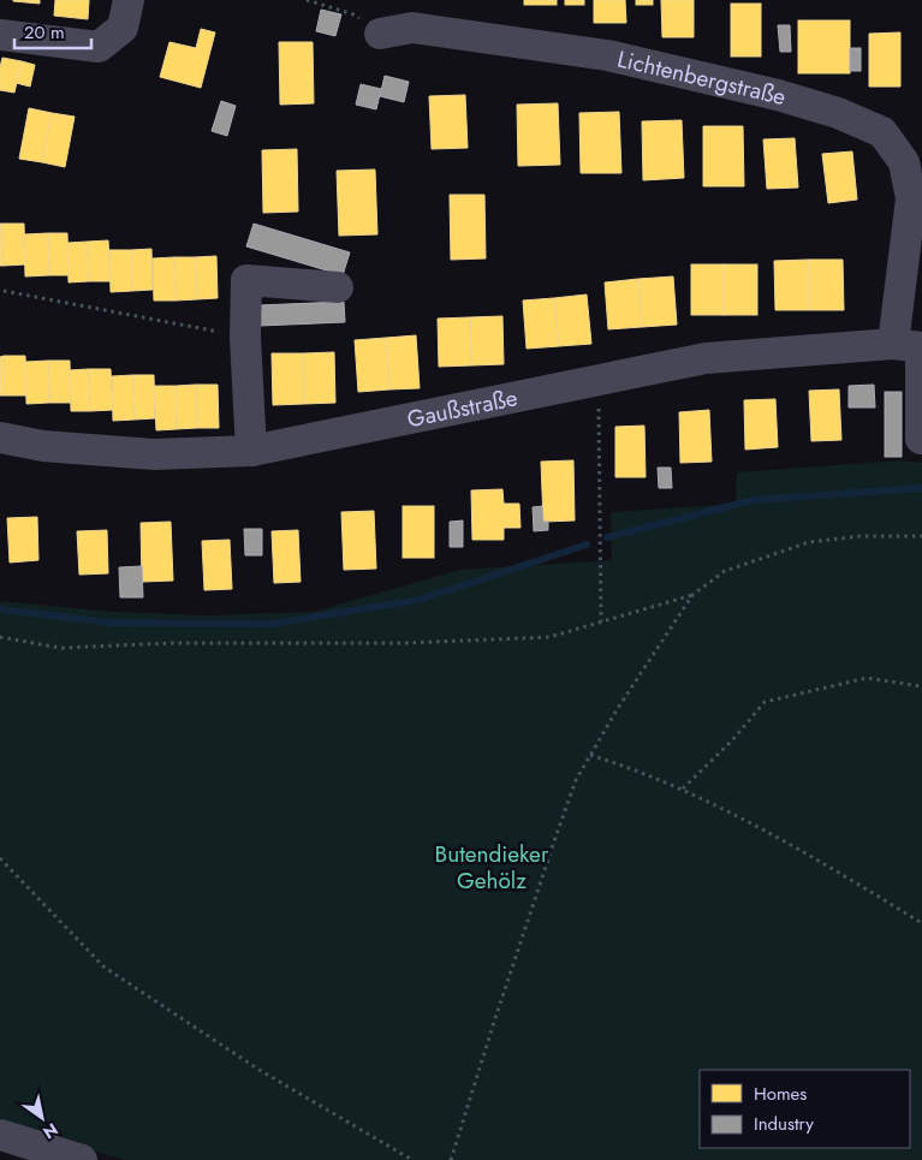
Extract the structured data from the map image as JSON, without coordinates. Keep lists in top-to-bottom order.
{
  "streets": {
    "street": ["Lichtenbergstraße", "Gaußstraße"]
  },
  "crossings": [
    ["Lichtenbergstraße", "Gaußstraße"]
  ],
  "parks": ["Butendieker Gehölz"],
  "legend": ["Homes", "Industry"],
  "scale_bar": "20 m",
  "north": "bottom right"
}
